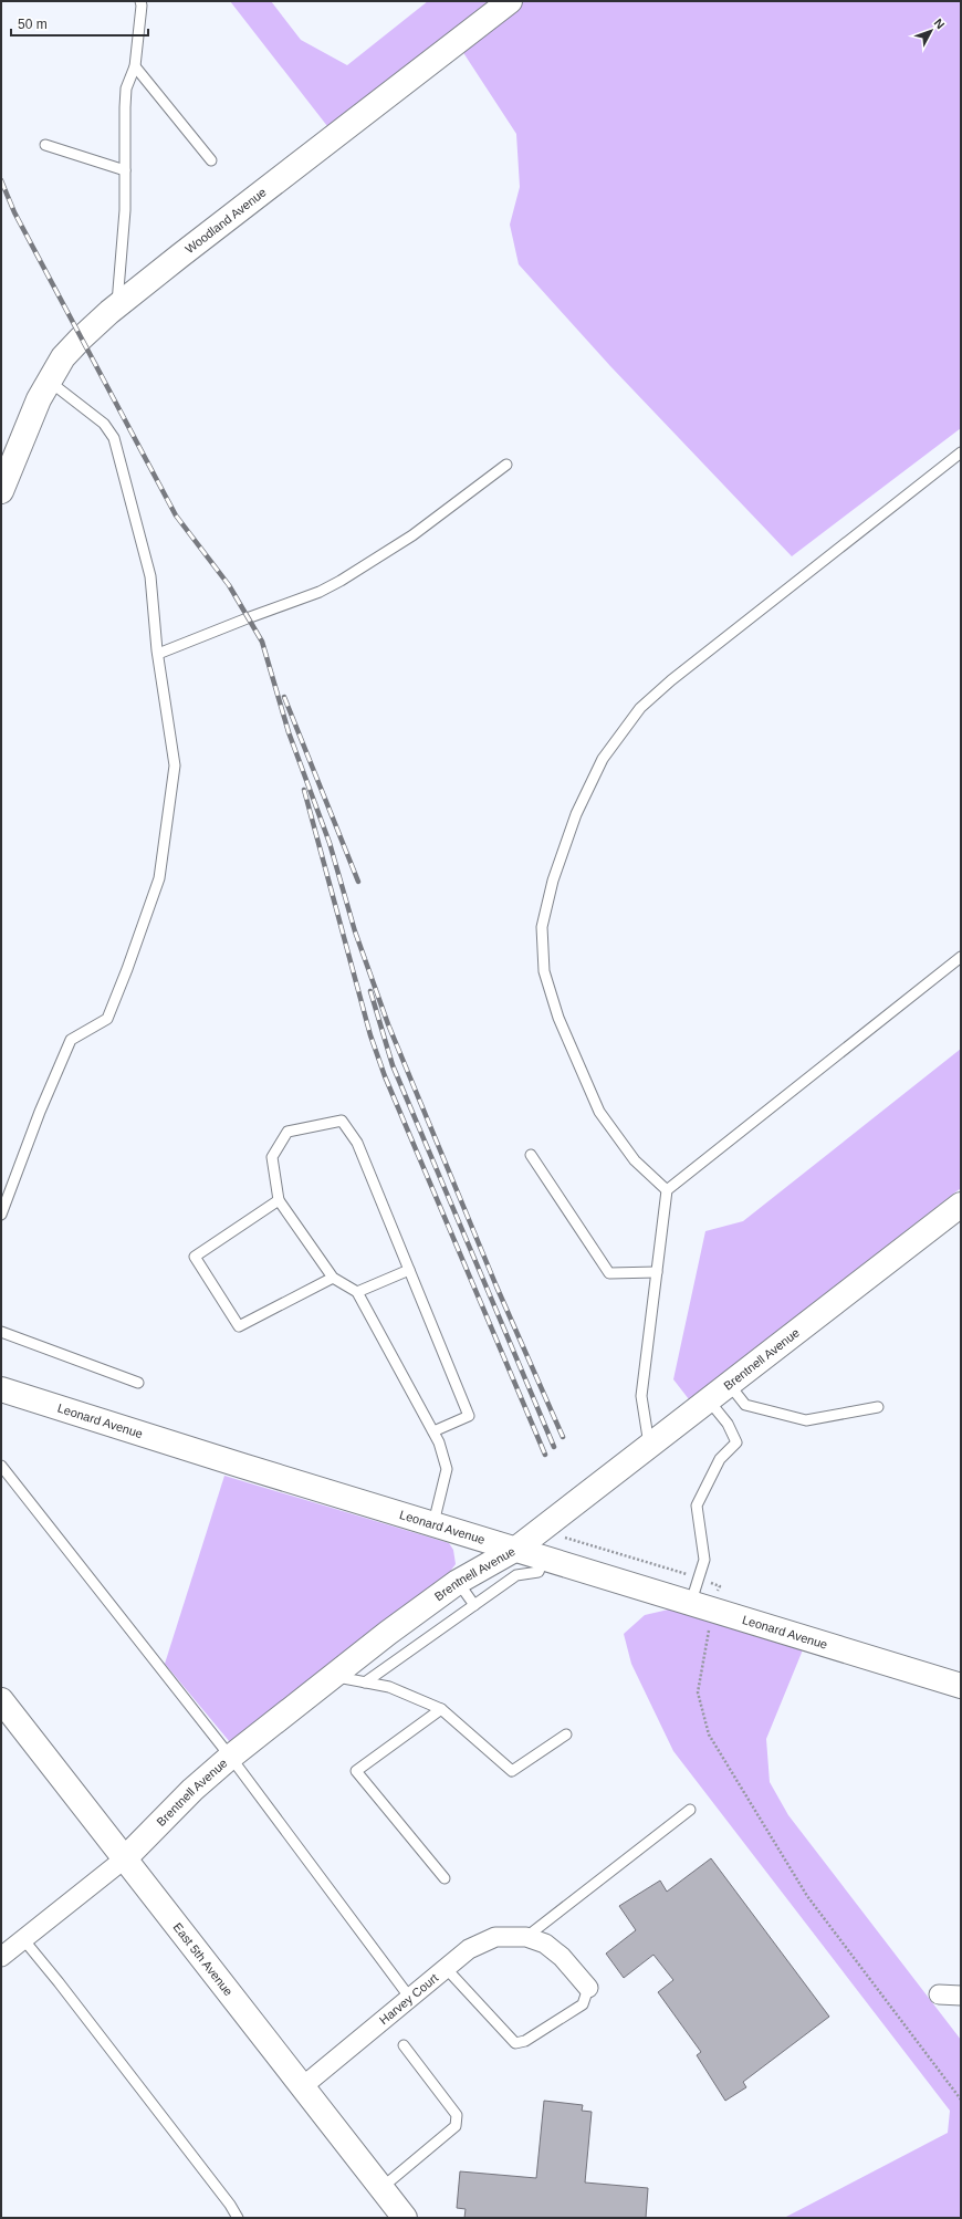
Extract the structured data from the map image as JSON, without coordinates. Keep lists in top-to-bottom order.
{
  "streets": {
    "street": [
      "Woodland Avenue",
      "Brentnell Avenue",
      "Leonard Avenue",
      "East 5th Avenue",
      "Harvey Court"
    ]
  },
  "crossings": [
    ["Brentnell Avenue", "Leonard Avenue"],
    ["Brentnell Avenue", "East 5th Avenue"],
    ["East 5th Avenue", "Harvey Court"]
  ],
  "scale_bar": "50 m",
  "north": "top right"
}
